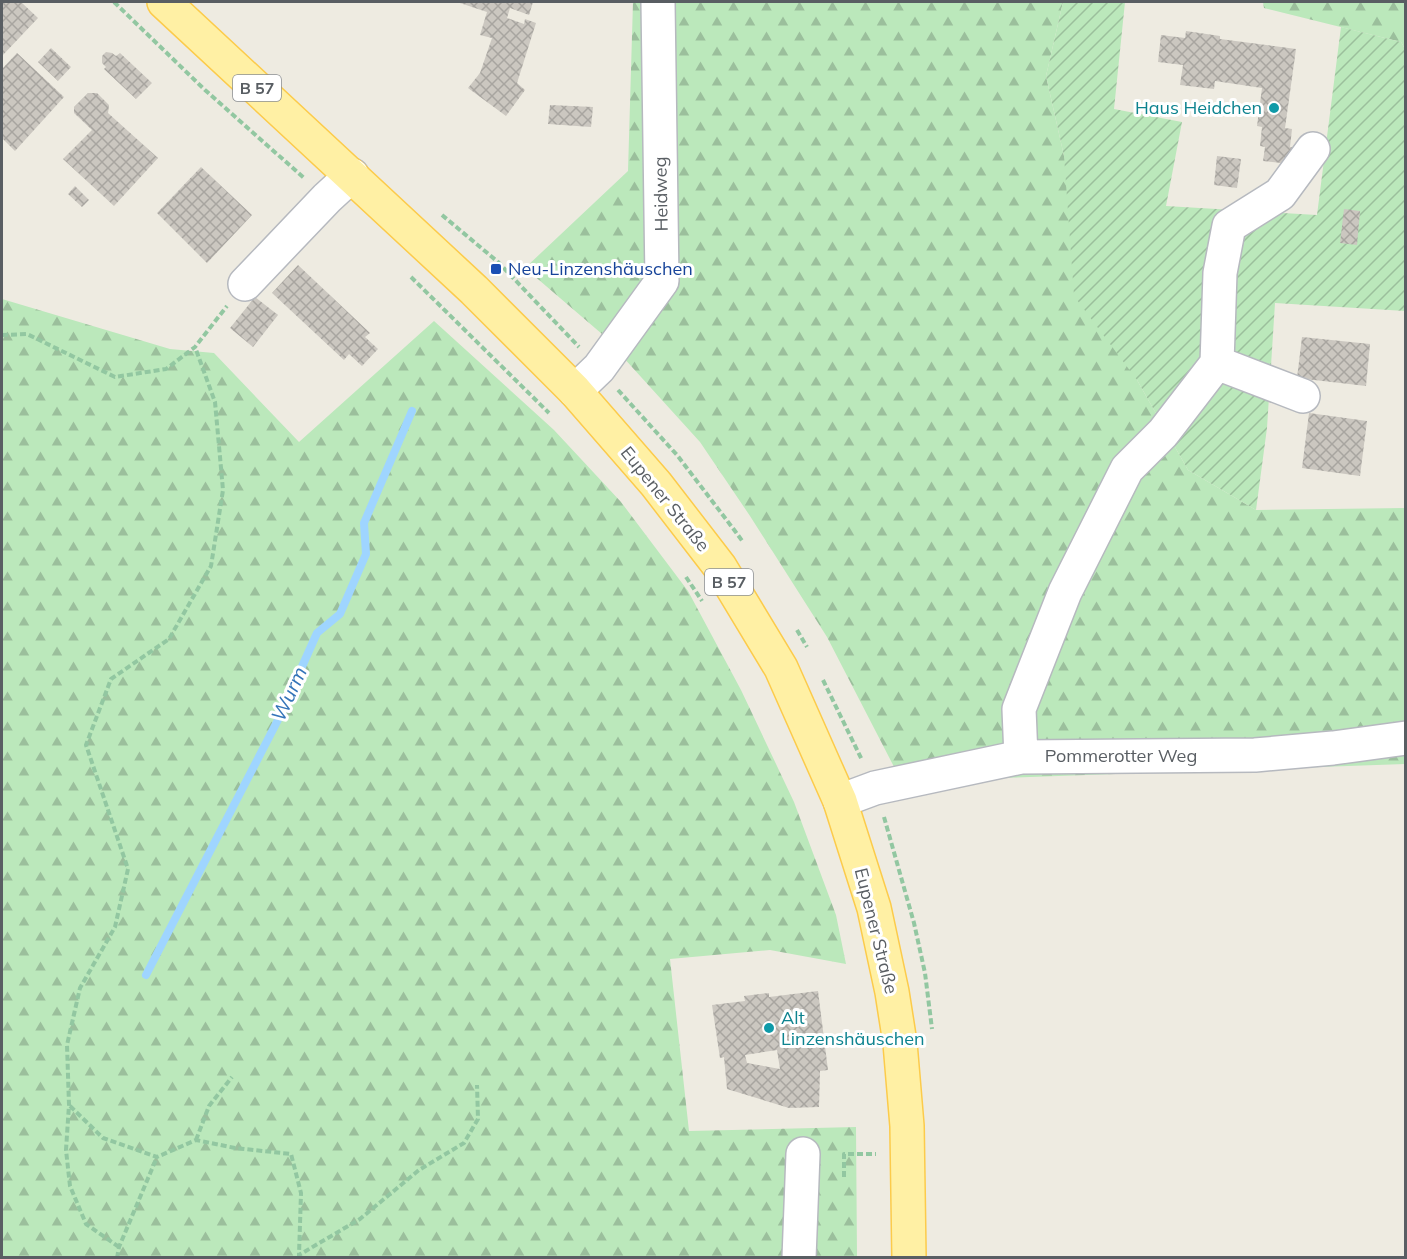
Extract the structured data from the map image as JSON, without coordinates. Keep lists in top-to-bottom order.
{
  "streets": {
    "main road": ["B 57", "Eupener Straße"],
    "street": ["Heidweg", "Pommerotter Weg"]
  },
  "crossings": [
    ["Heidweg", "Eupener Straße"],
    ["Eupener Straße", "Pommerotter Weg"]
  ],
  "water": ["Wurm"],
  "places": {
    "other": ["Haus Heidchen", "Alt Linzenshäuschen"],
    "transit": ["Neu-Linzenshäuschen"]
  }
}
